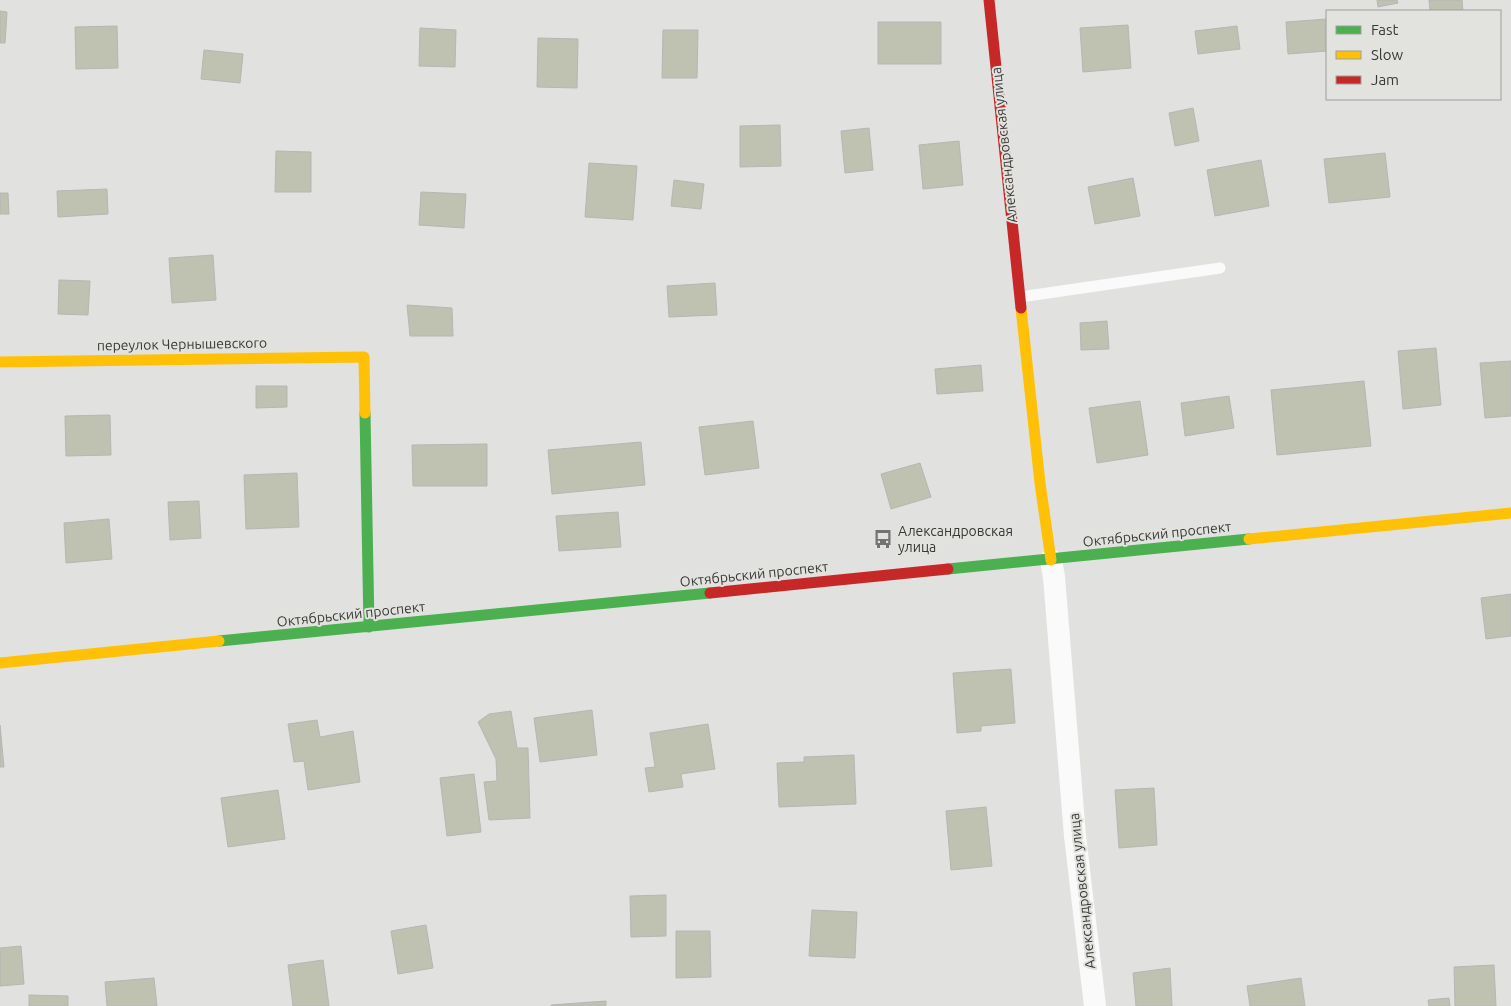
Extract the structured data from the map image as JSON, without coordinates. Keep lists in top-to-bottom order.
{
  "streets": {
    "street": ["Александровская улица", "переулок Чернышевского", "Октябрьский проспект"]
  },
  "crossings": [
    ["Александровская улица", "Октябрьский проспект"],
    ["переулок Чернышевского", "Октябрьский проспект"]
  ],
  "places": {
    "bus stop": ["Александровская улица"]
  },
  "legend": ["Fast", "Slow", "Jam"]
}
